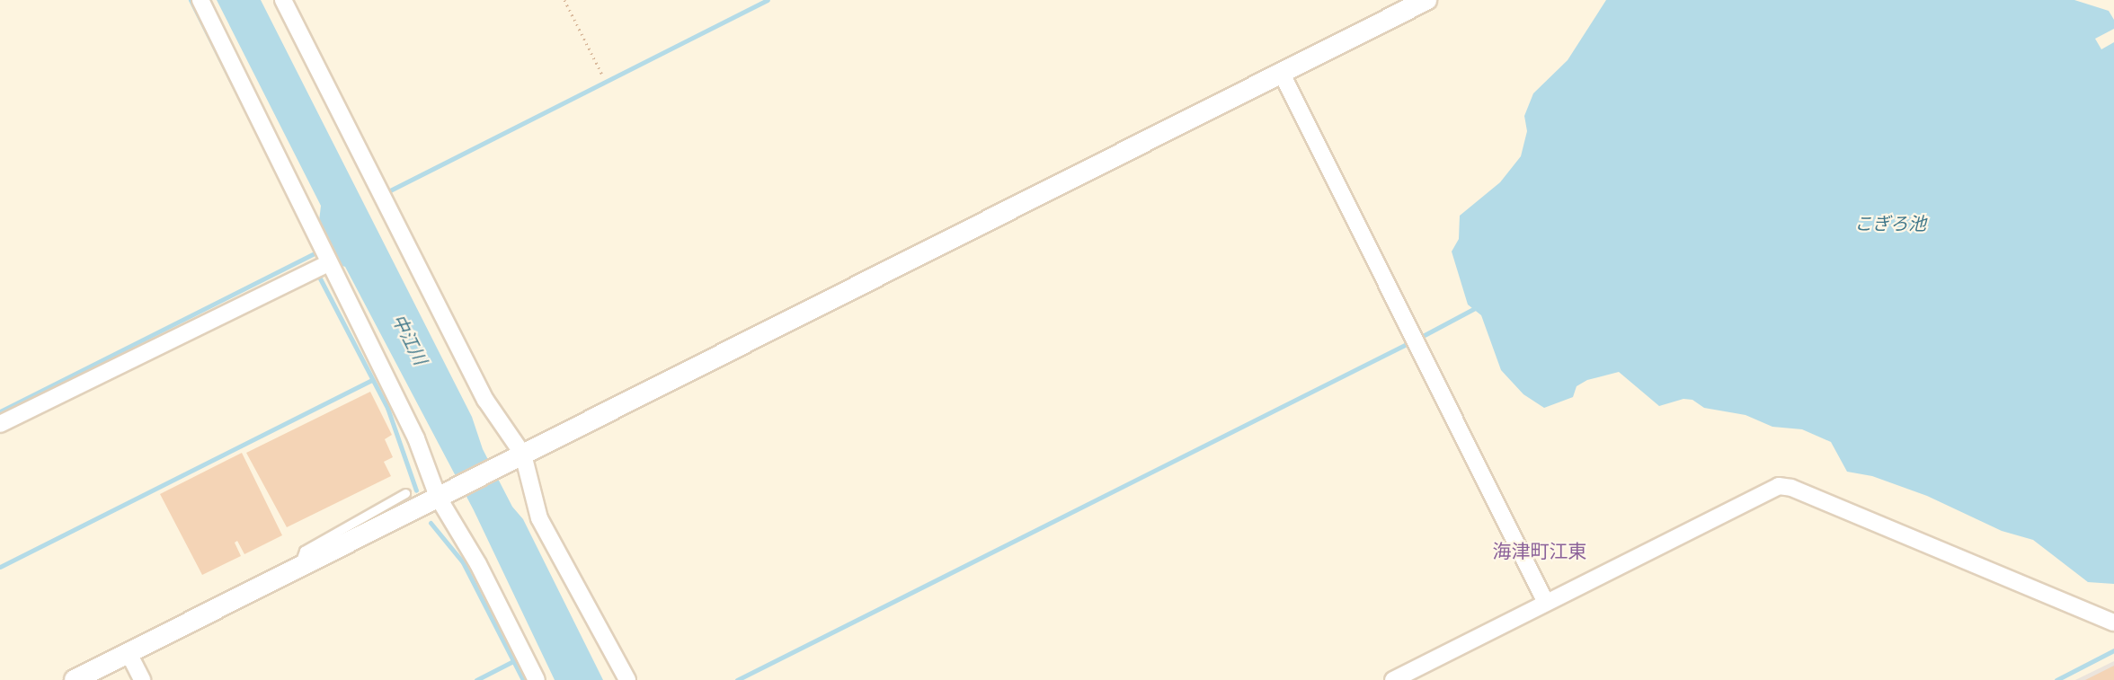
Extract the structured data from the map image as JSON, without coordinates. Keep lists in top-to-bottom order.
{
  "districts": ["海津町江東"],
  "water": ["こぎろ池", "中江川"]
}
